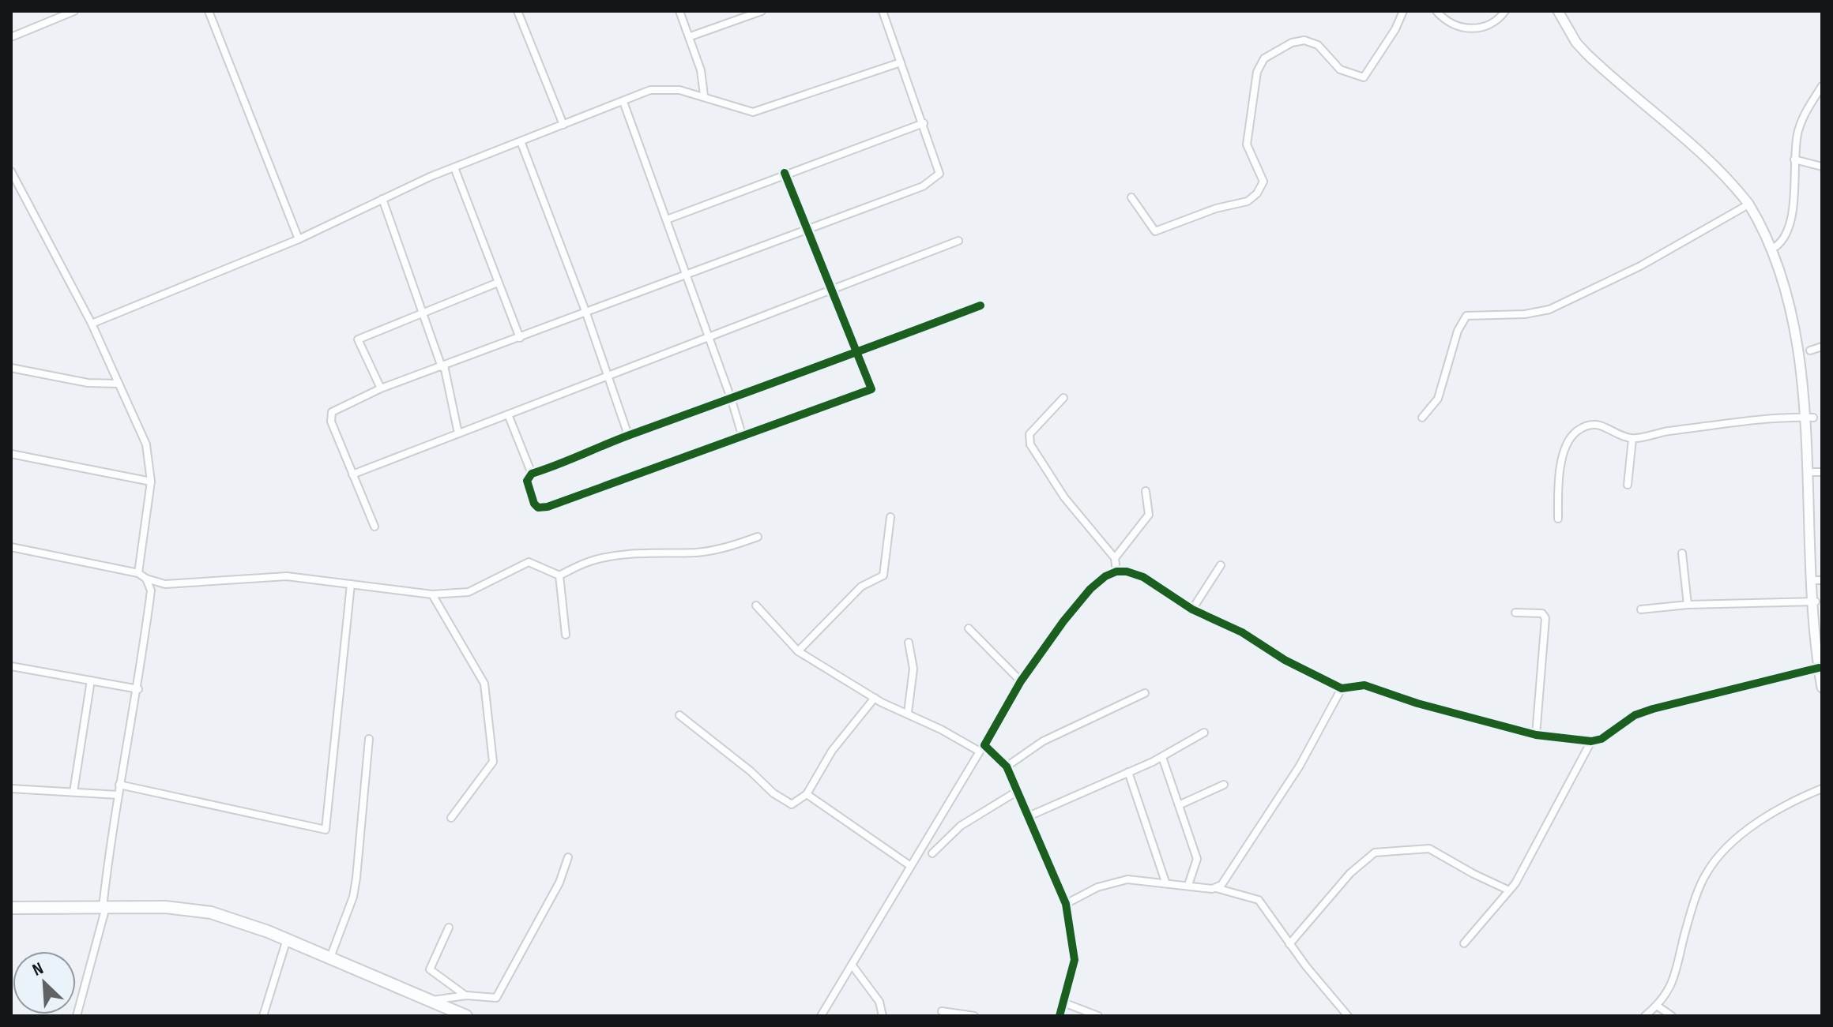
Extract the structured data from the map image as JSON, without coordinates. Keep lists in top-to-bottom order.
{
  "north": "top left"
}
